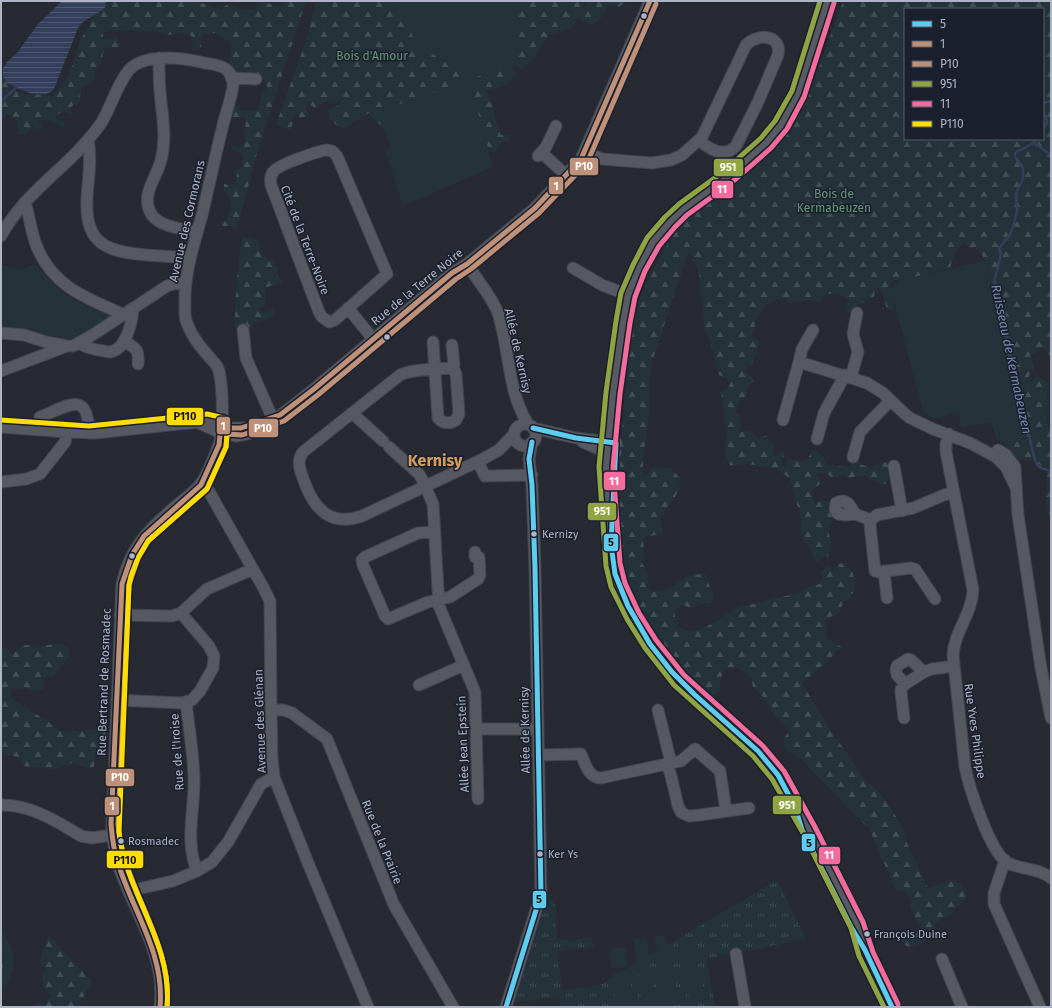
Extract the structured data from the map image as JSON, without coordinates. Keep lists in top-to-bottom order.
{
  "streets": {
    "street": [
      "Avenue des Cormorans",
      "Cité de la Terre-Noire",
      "Rue de la Terre Noire",
      "Allée de Kernisy",
      "Rue Bertrand de Rosmadec",
      "Avenue des Glénan",
      "Rue Yves Philippe",
      "Allée Jean Epstein",
      "Rue de l'Iroise",
      "Rue de la Prairie"
    ]
  },
  "crossings": [
    ["Avenue des Cormorans", "Rue de la Terre Noire"],
    ["Avenue des Cormorans", "Rue Bertrand de Rosmadec"],
    ["Rue de la Terre Noire", "Allée de Kernisy"],
    ["Rue de la Terre Noire", "Rue Bertrand de Rosmadec"],
    ["Rue Bertrand de Rosmadec", "Avenue des Glénan"],
    ["Avenue des Glénan", "Rue de la Prairie"]
  ],
  "districts": ["Kernisy"],
  "water": ["Ruisseau de Kermabeuzen"],
  "parks": ["Bois d'Amour", "Bois de Kermabeuzen"],
  "places": [
    "Kernizy",
    "Rosmadec",
    "Ker Ys",
    "François Duine"
  ],
  "lines": [
    "transit line 1",
    "transit line 951",
    "transit line 11",
    "transit line P10",
    "transit line P110",
    "transit line 5"
  ],
  "legend": [
    "5",
    "1",
    "P10",
    "951",
    "11",
    "P110"
  ]
}
